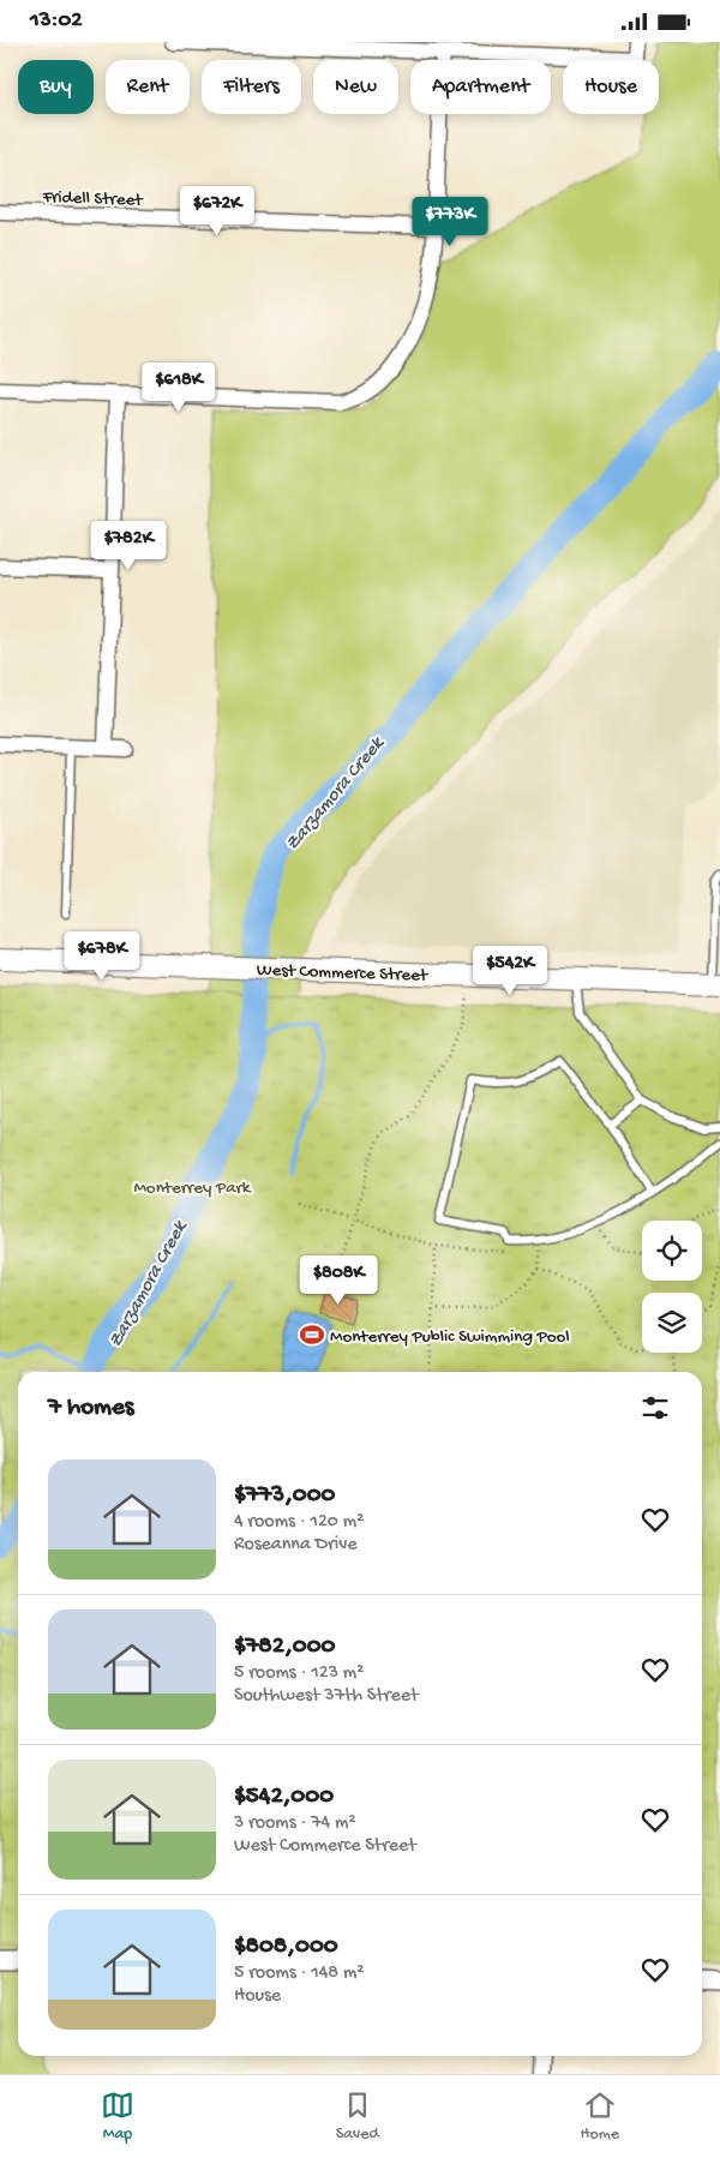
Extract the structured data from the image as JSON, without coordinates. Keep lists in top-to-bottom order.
{
  "streets": {
    "main road": ["West Commerce Street"],
    "street": ["Fridell Street"]
  },
  "water": ["Zarzamora Creek"],
  "parks": ["Monterrey Park"],
  "places": {
    "sports": ["Monterrey Public Swimming Pool"]
  },
  "page": {
    "status": "13:02",
    "chip": [
      "Buy",
      "Rent",
      "Filters",
      "New",
      "Apartment",
      "House"
    ],
    "price": [
      "$672K",
      "$773K",
      "$618K",
      "$782K",
      "$678K",
      "$542K",
      "$808K"
    ],
    "heading": "7 homes",
    "list": [
      {
        "name": "$773,000",
        "note": "4 rooms · 120 m² · Roseanna Drive"
      },
      {
        "name": "$782,000",
        "note": "5 rooms · 123 m² · Southwest 37th Street"
      },
      {
        "name": "$542,000",
        "note": "3 rooms · 74 m² · West Commerce Street"
      },
      {
        "name": "$808,000",
        "note": "5 rooms · 148 m² · House"
      }
    ],
    "tabs": ["Map", "Saved", "Home"]
  }
}
